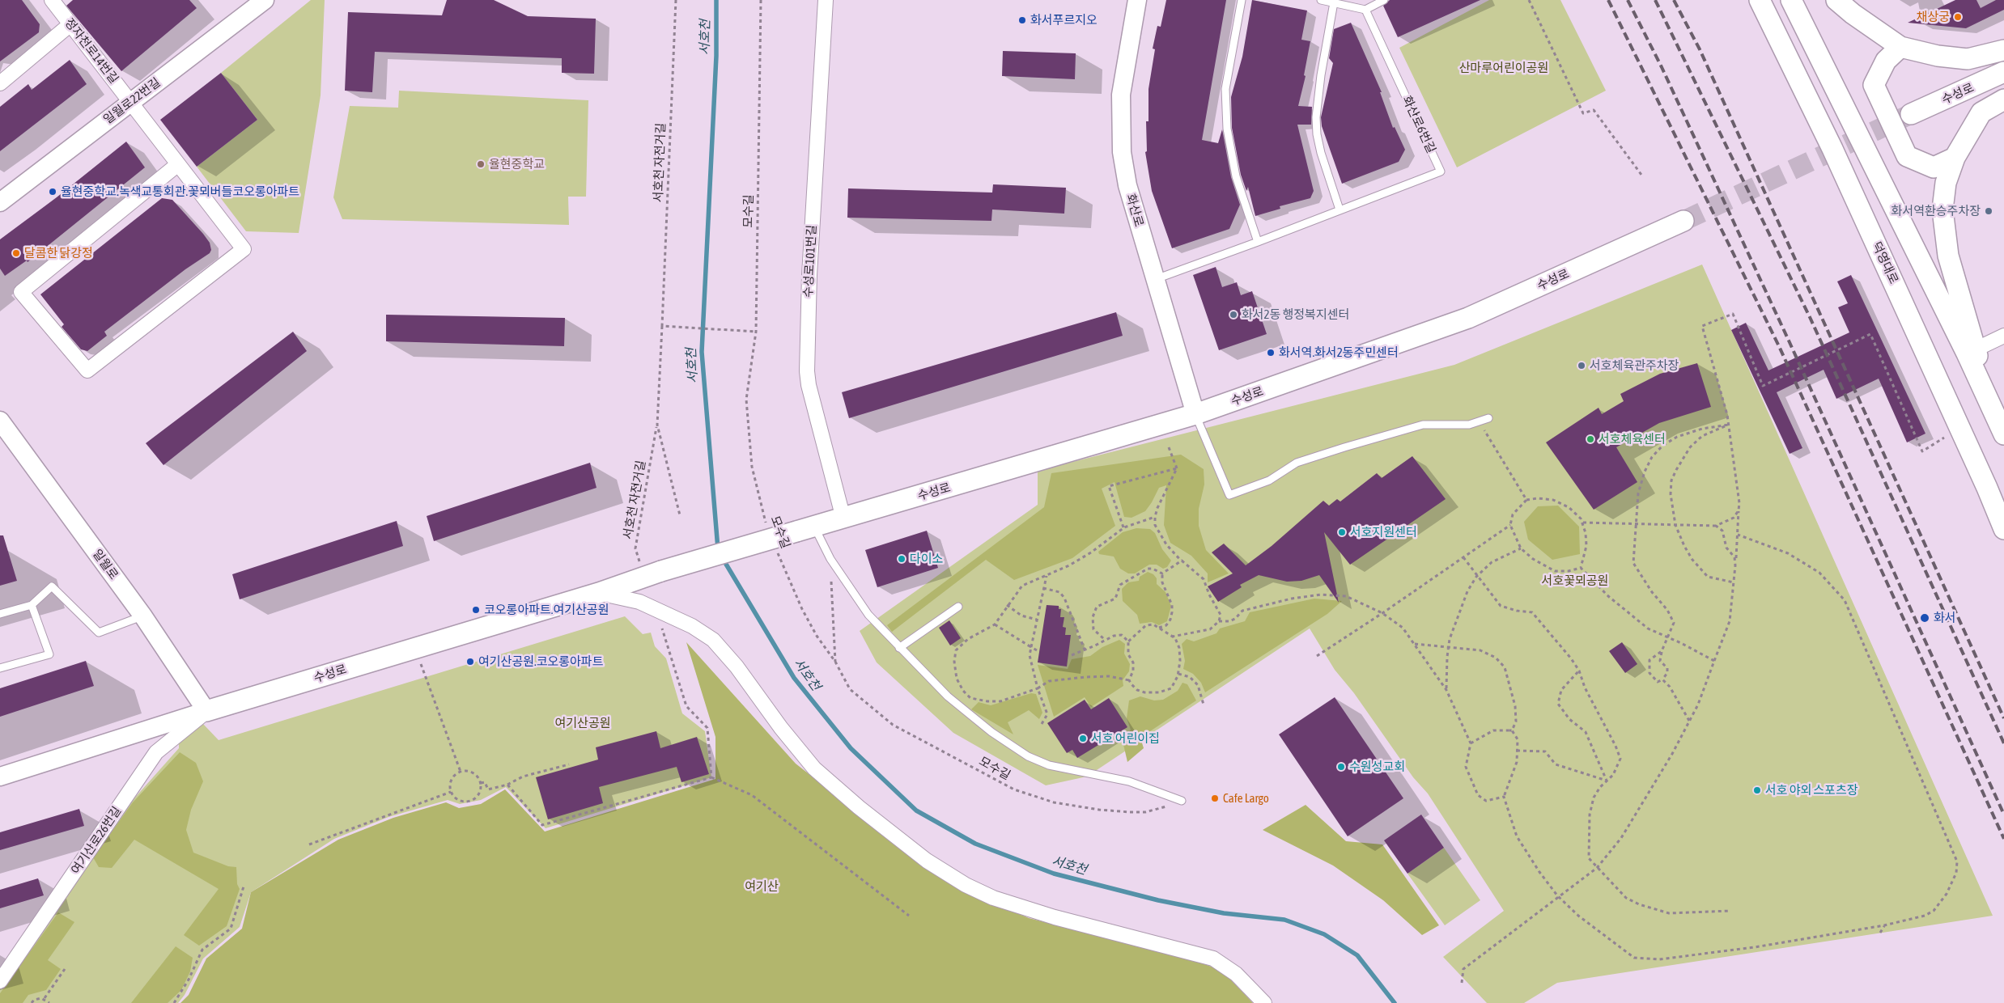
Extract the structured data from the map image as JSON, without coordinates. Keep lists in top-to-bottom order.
{
  "streets": {
    "main road": ["수성로", "덕영대로"],
    "street": [
      "정자천로14번길",
      "일월로22번길",
      "화산로",
      "수성로101번길",
      "일월로",
      "여기산로26번길"
    ],
    "lane": ["화산로6번길"],
    "path": ["서호천 자전거길", "모수길"]
  },
  "crossings": [
    ["정자천로14번길", "일월로22번길"],
    ["수성로", "서호천 자전거길"],
    ["수성로", "화산로"],
    ["수성로", "수성로101번길"],
    ["수성로", "일월로"],
    ["수성로", "여기산로26번길"],
    ["화산로6번길", "화산로"],
    ["일월로", "여기산로26번길"]
  ],
  "water": ["서호천"],
  "parks": [
    "산마루어린이공원",
    "서호꽃뫼공원",
    "여기산공원",
    "여기산"
  ],
  "places": [
    "채상궁",
    "화서푸르지오",
    "율현중학교",
    "율현중학교.녹색교통회관.꽃뫼버들코오롱아파트",
    "화서역환승주차장",
    "달콤한 닭강정",
    "화서2동 행정복지센터",
    "화서역.화서2동주민센터",
    "서호체육관주차장",
    "서호체육센터",
    "서호지원센터",
    "다이소",
    "코오롱아파트.여기산공원",
    "화서",
    "여기산공원.코오롱아파트",
    "서호 어린이집",
    "수원성교회",
    "서호 야외 스포츠장",
    "Cafe Largo"
  ]
}
